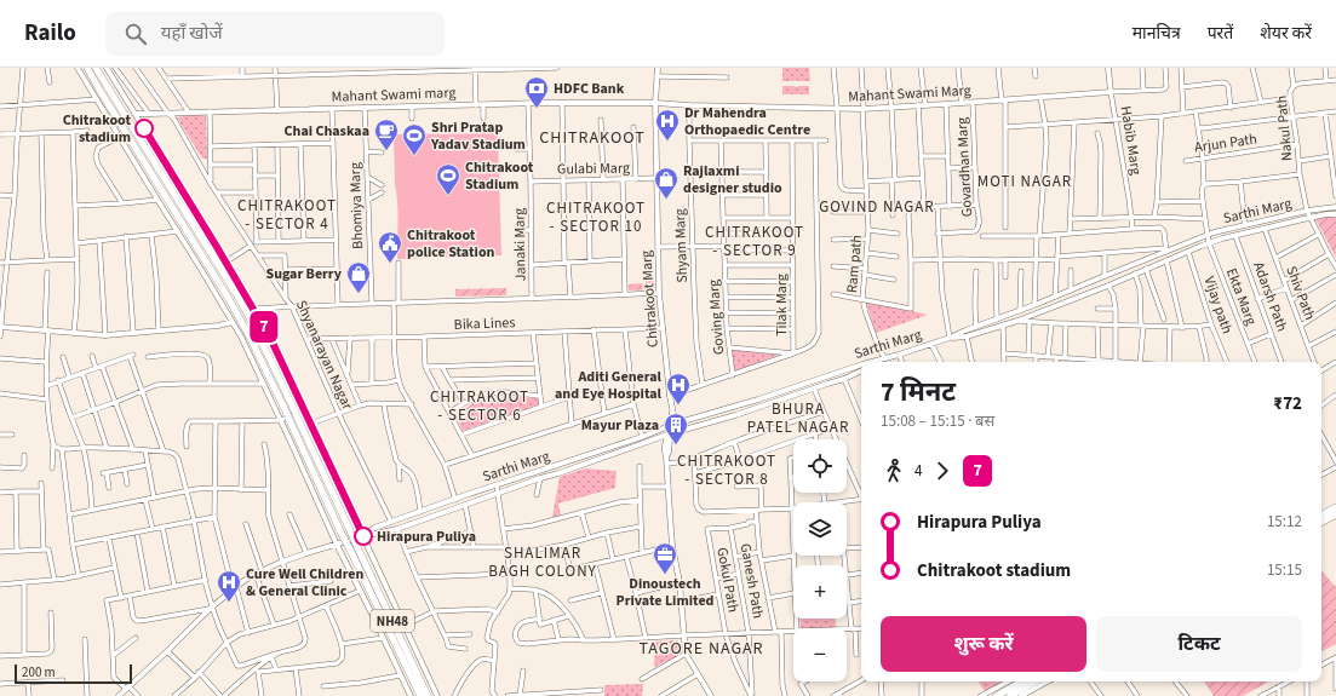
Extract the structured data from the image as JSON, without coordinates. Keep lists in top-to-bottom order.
{
  "streets": {
    "highway": ["NH48"],
    "street": [
      "Mahant Swami Marg",
      "Mahant Swami marg",
      "Nakul Path",
      "Habib Marg",
      "Arjun Path",
      "Govardhan Marg",
      "Gulabi Marg",
      "Bhomiya Marg",
      "Sarthi Marg",
      "Janaki Marg",
      "Shyam Marg",
      "Ram path",
      "Shiv Path",
      "Ekta Marg",
      "Adarsh Path",
      "Chitrakoot Marg",
      "Tilak Marg",
      "Vijay path",
      "Goving Marg",
      "Bika Lines",
      "Shyanarayan Nagar",
      "Gokul Path",
      "Ganesh Path"
    ]
  },
  "crossings": [
    ["Mahant Swami Marg", "Mahant Swami marg"],
    ["Mahant Swami Marg", "Habib Marg"],
    ["Mahant Swami Marg", "Govardhan Marg"],
    ["Mahant Swami Marg", "Shyam Marg"],
    ["Mahant Swami Marg", "Ram path"],
    ["Mahant Swami Marg", "Chitrakoot Marg"],
    ["Mahant Swami marg", "Bhomiya Marg"],
    ["Mahant Swami marg", "Janaki Marg"],
    ["Mahant Swami marg", "Chitrakoot Marg"],
    ["Mahant Swami marg", "Shyanarayan Nagar"],
    ["Nakul Path", "Arjun Path"],
    ["Nakul Path", "Sarthi Marg"],
    ["Arjun Path", "Ekta Marg"],
    ["Gulabi Marg", "Janaki Marg"],
    ["Gulabi Marg", "Chitrakoot Marg"],
    ["Sarthi Marg", "Ram path"],
    ["Sarthi Marg", "Ekta Marg"],
    ["Sarthi Marg", "Chitrakoot Marg"],
    ["Sarthi Marg", "Shyanarayan Nagar"],
    ["Shyam Marg", "Tilak Marg"],
    ["Chitrakoot Marg", "Tilak Marg"],
    ["Chitrakoot Marg", "Bika Lines"],
    ["Tilak Marg", "Goving Marg"],
    ["Bika Lines", "Shyanarayan Nagar"],
    ["Gokul Path", "Ganesh Path"]
  ],
  "districts": [
    "CHITRAKOOT",
    "MOTI NAGAR",
    "CHITRAKOOT - SECTOR 4",
    "GOVIND NAGAR",
    "CHITRAKOOT - SECTOR 10",
    "CHITRAKOOT - SECTOR 9",
    "CHITRAKOOT - SECTOR 6",
    "BHURA PATEL NAGAR",
    "CHITRAKOOT - SECTOR 8",
    "SHALIMAR BAGH COLONY",
    "TAGORE NAGAR"
  ],
  "places": {
    "bank": ["HDFC Bank"],
    "other": ["Chitrakoot stadium", "Hirapura Puliya"],
    "hospital": ["Dr Mahendra Orthopaedic Centre", "Aditi General and Eye Hospital", "Cure Well Children & General Clinic"],
    "cafe": ["Chai Chaskaa"],
    "sports": ["Shri Pratap Yadav Stadium", "Chitrakoot Stadium"],
    "shop": ["Rajlaxmi designer studio", "Sugar Berry"],
    "public building": ["Chitrakoot police Station"],
    "building": ["Mayur Plaza"],
    "office": ["Dinoustech Private Limited"]
  },
  "lines": ["bus line 7"],
  "scale_bar": "200 m",
  "page": {
    "header": "Railo",
    "search": "यहाँ खोजें",
    "nav": ["मानचित्र", "परतें", "शेयर करें"],
    "on_map": "7",
    "heading": ["7 मिनट", "15:08 – 15:15 · बस", "₹72"],
    "map_buttons": ["+", "−"],
    "legs": ["4", "7"],
    "list": [
      {
        "name": "Hirapura Puliya",
        "value": "15:12"
      },
      {
        "name": "Chitrakoot stadium",
        "value": "15:15"
      }
    ],
    "buttons": ["शुरू करें", "टिकट"],
    "scale": "200 m"
  }
}
